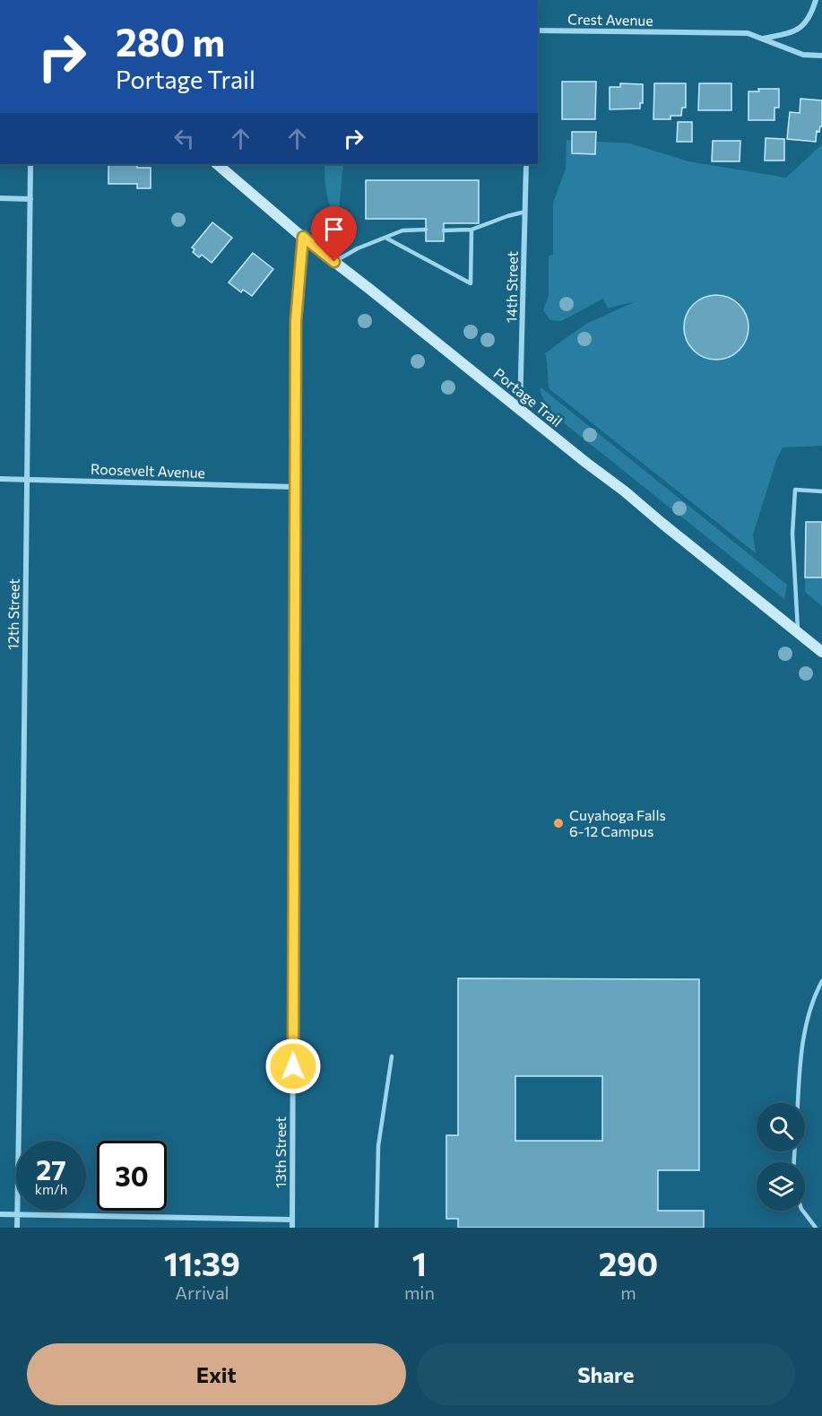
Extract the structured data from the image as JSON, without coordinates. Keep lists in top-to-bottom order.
{
  "streets": {
    "main road": ["Portage Trail"],
    "street": [
      "Crest Avenue",
      "14th Street",
      "Roosevelt Avenue",
      "12th Street",
      "13th Street"
    ]
  },
  "crossings": [
    ["14th Street", "Portage Trail"],
    ["Portage Trail", "13th Street"],
    ["Roosevelt Avenue", "12th Street"],
    ["Roosevelt Avenue", "13th Street"]
  ],
  "places": ["Cuyahoga Falls 6-12 Campus"],
  "page": {
    "turn": ["280 m", "Portage Trail"],
    "speed": "27 km/h",
    "limit": "30",
    "eta": [
      "11:39",
      "Arrival",
      "1",
      "min",
      "290",
      "m"
    ],
    "buttons": ["Exit", "Share"]
  }
}
